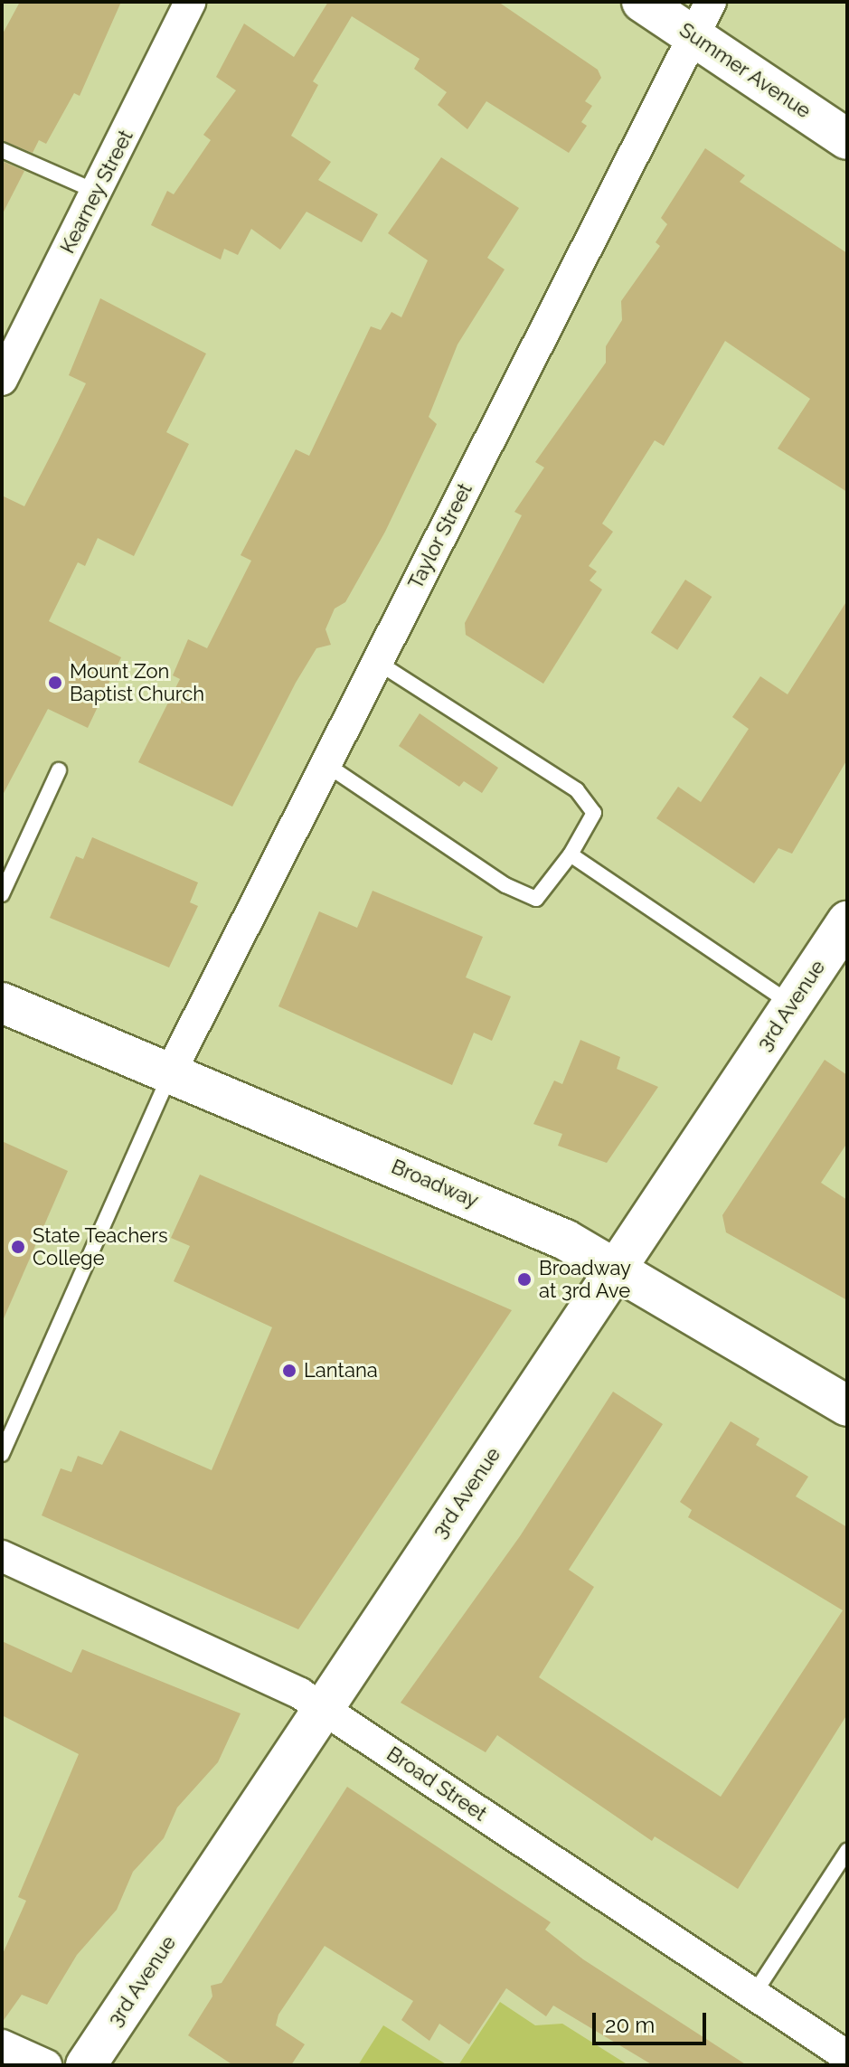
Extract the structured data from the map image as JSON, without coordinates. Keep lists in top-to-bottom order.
{
  "streets": {
    "street": [
      "Summer Avenue",
      "Kearney Street",
      "Taylor Street",
      "3rd Avenue",
      "Broadway",
      "Broad Street"
    ]
  },
  "crossings": [
    ["Summer Avenue", "Taylor Street"],
    ["Taylor Street", "Broadway"],
    ["3rd Avenue", "Broadway"],
    ["3rd Avenue", "Broad Street"]
  ],
  "places": [
    "Mount Zon Baptist Church",
    "State Teachers College",
    "Broadway at 3rd Ave",
    "Lantana"
  ],
  "scale_bar": "20 m"
}
